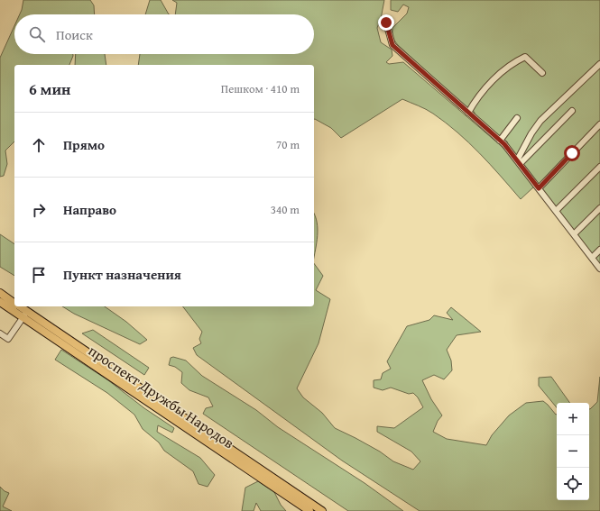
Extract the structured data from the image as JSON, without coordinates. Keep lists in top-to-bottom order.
{
  "streets": {
    "main road": ["проспект Дружбы Народов"]
  },
  "page": {
    "search": "Поиск",
    "heading": ["6 мин", "Пешком · 410 m"],
    "list": [
      ["Прямо", "70 m"],
      ["Направо", "340 m"],
      "Пункт назначения"
    ],
    "map_buttons": ["+", "−"]
  }
}
